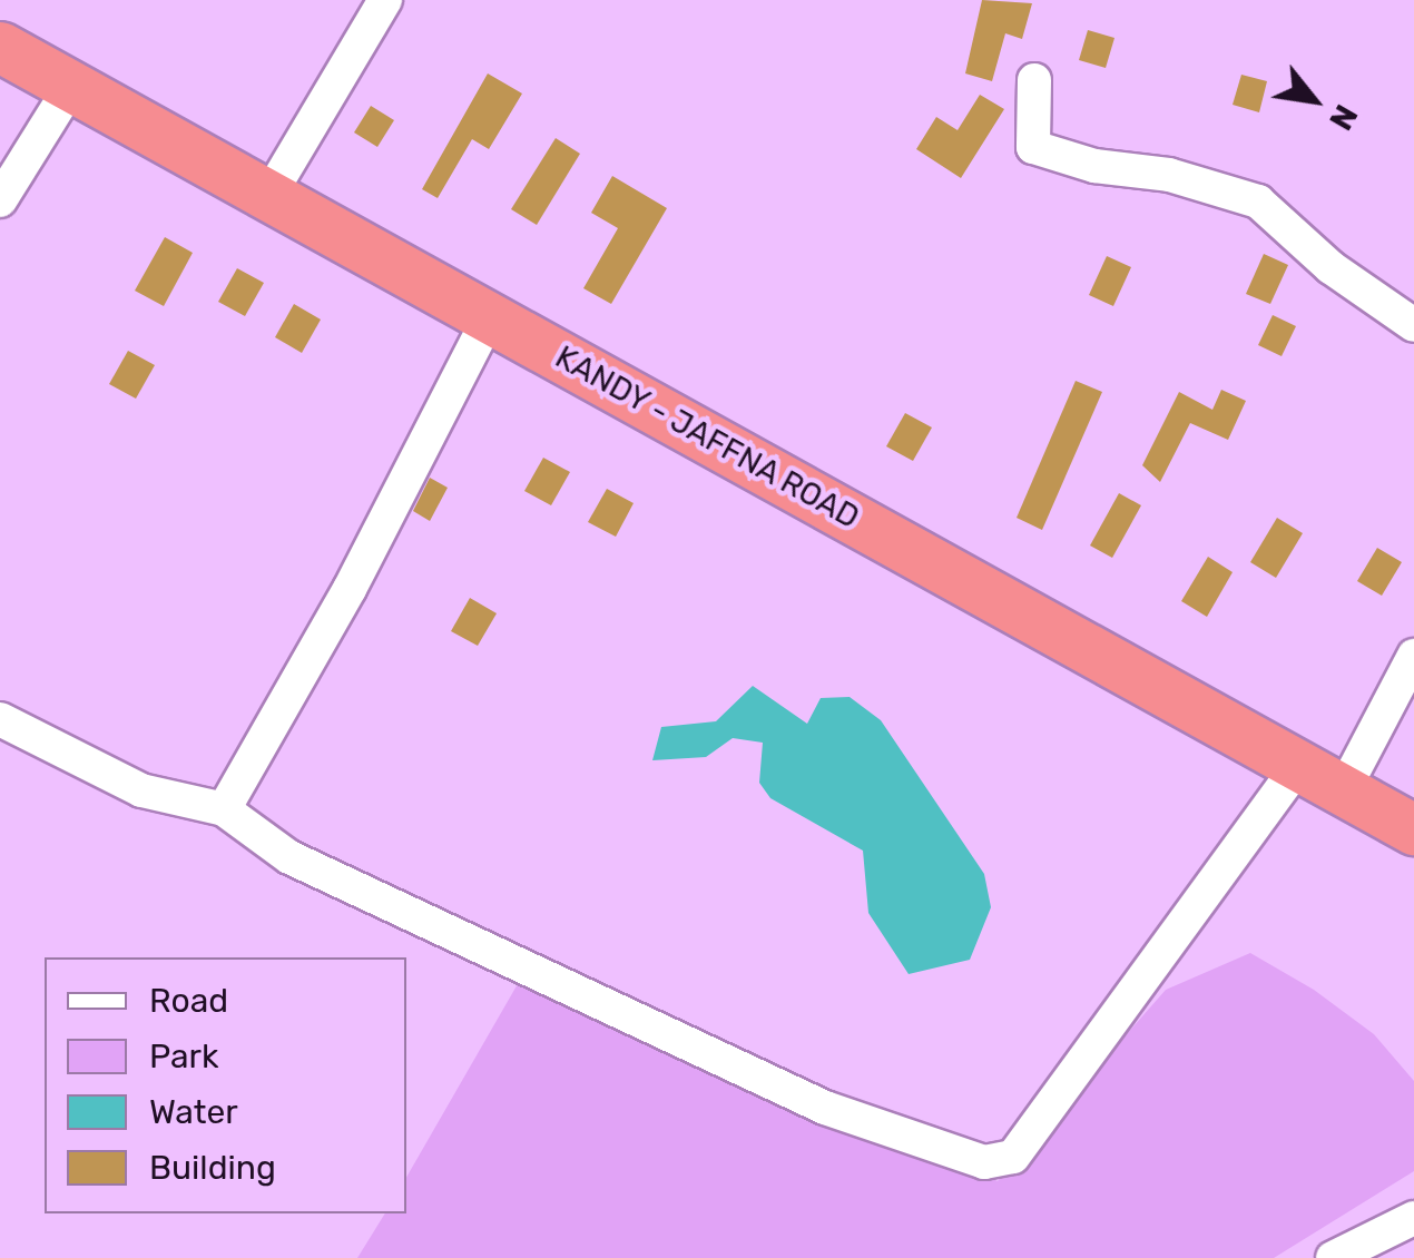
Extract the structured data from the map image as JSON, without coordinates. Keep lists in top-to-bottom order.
{
  "streets": {
    "highway": ["KANDY - JAFFNA ROAD"]
  },
  "legend": [
    "Road",
    "Park",
    "Water",
    "Building"
  ],
  "north": "bottom right"
}
